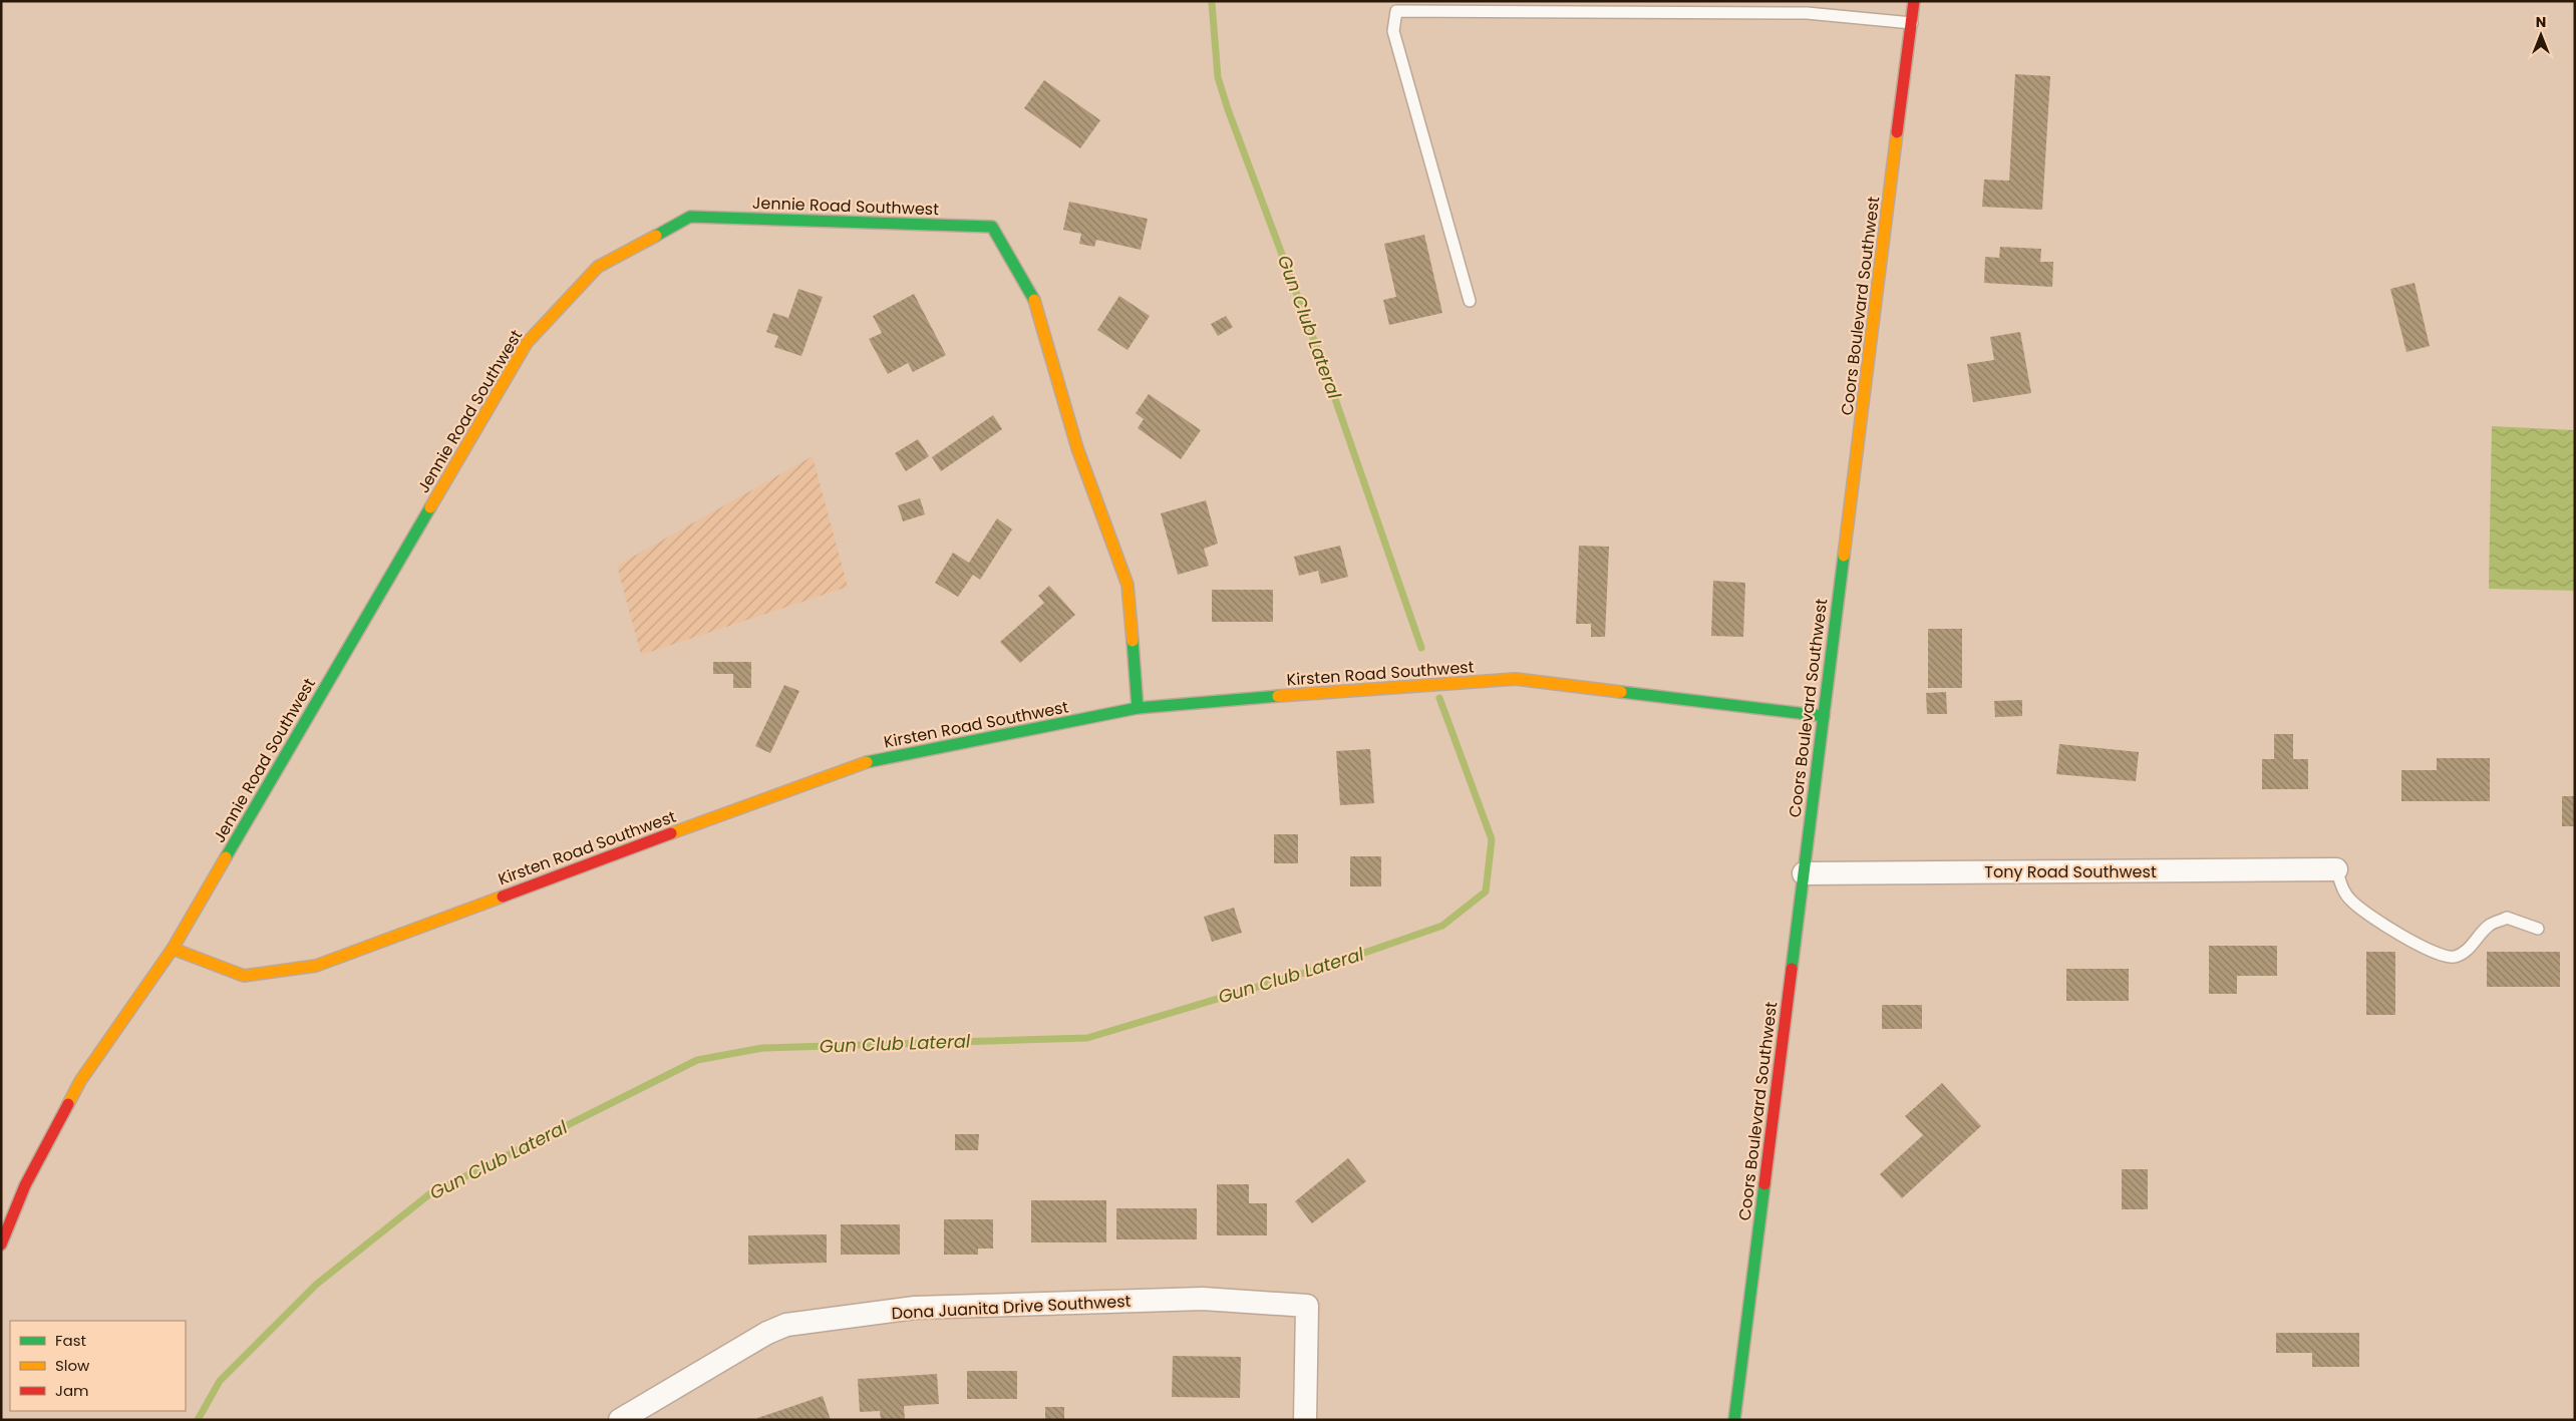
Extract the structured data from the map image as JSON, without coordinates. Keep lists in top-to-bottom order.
{
  "streets": {
    "street": [
      "Jennie Road Southwest",
      "Coors Boulevard Southwest",
      "Kirsten Road Southwest",
      "Tony Road Southwest",
      "Dona Juanita Drive Southwest"
    ]
  },
  "crossings": [
    ["Jennie Road Southwest", "Kirsten Road Southwest"],
    ["Coors Boulevard Southwest", "Kirsten Road Southwest"],
    ["Coors Boulevard Southwest", "Tony Road Southwest"]
  ],
  "water": ["Gun Club Lateral"],
  "legend": ["Fast", "Slow", "Jam"],
  "north": "top"
}
